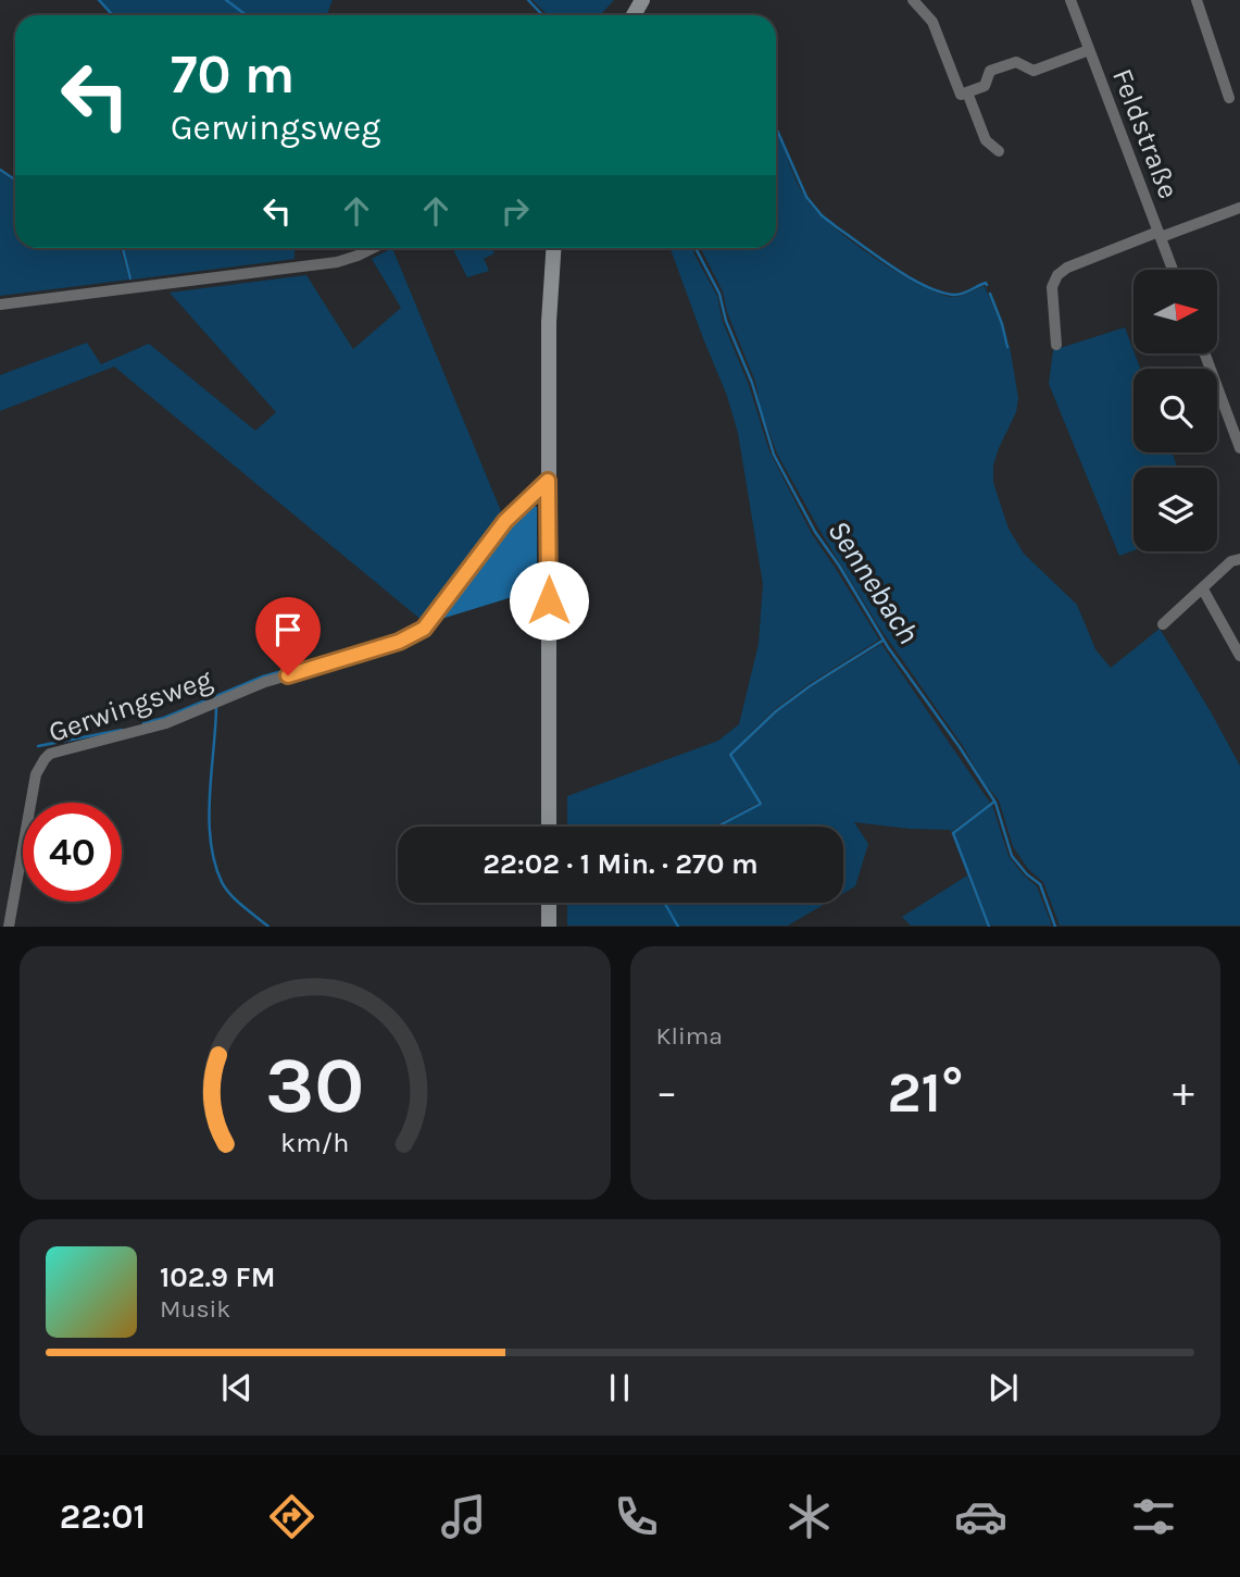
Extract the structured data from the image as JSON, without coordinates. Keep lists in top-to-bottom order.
{
  "streets": {
    "street": ["Feldstraße", "Gerwingsweg"]
  },
  "water": ["Sennebach"],
  "north": "right",
  "page": {
    "turn": ["70 m", "Gerwingsweg"],
    "limit": "40",
    "trip": "22:02 · 1 Min. · 270 m",
    "tile": "Klima",
    "heat": ["−", "21°", "+"],
    "song": ["102.9 FM", "Musik"],
    "tabs": "22:01",
    "gauge": ["30", "km/h"]
  }
}
